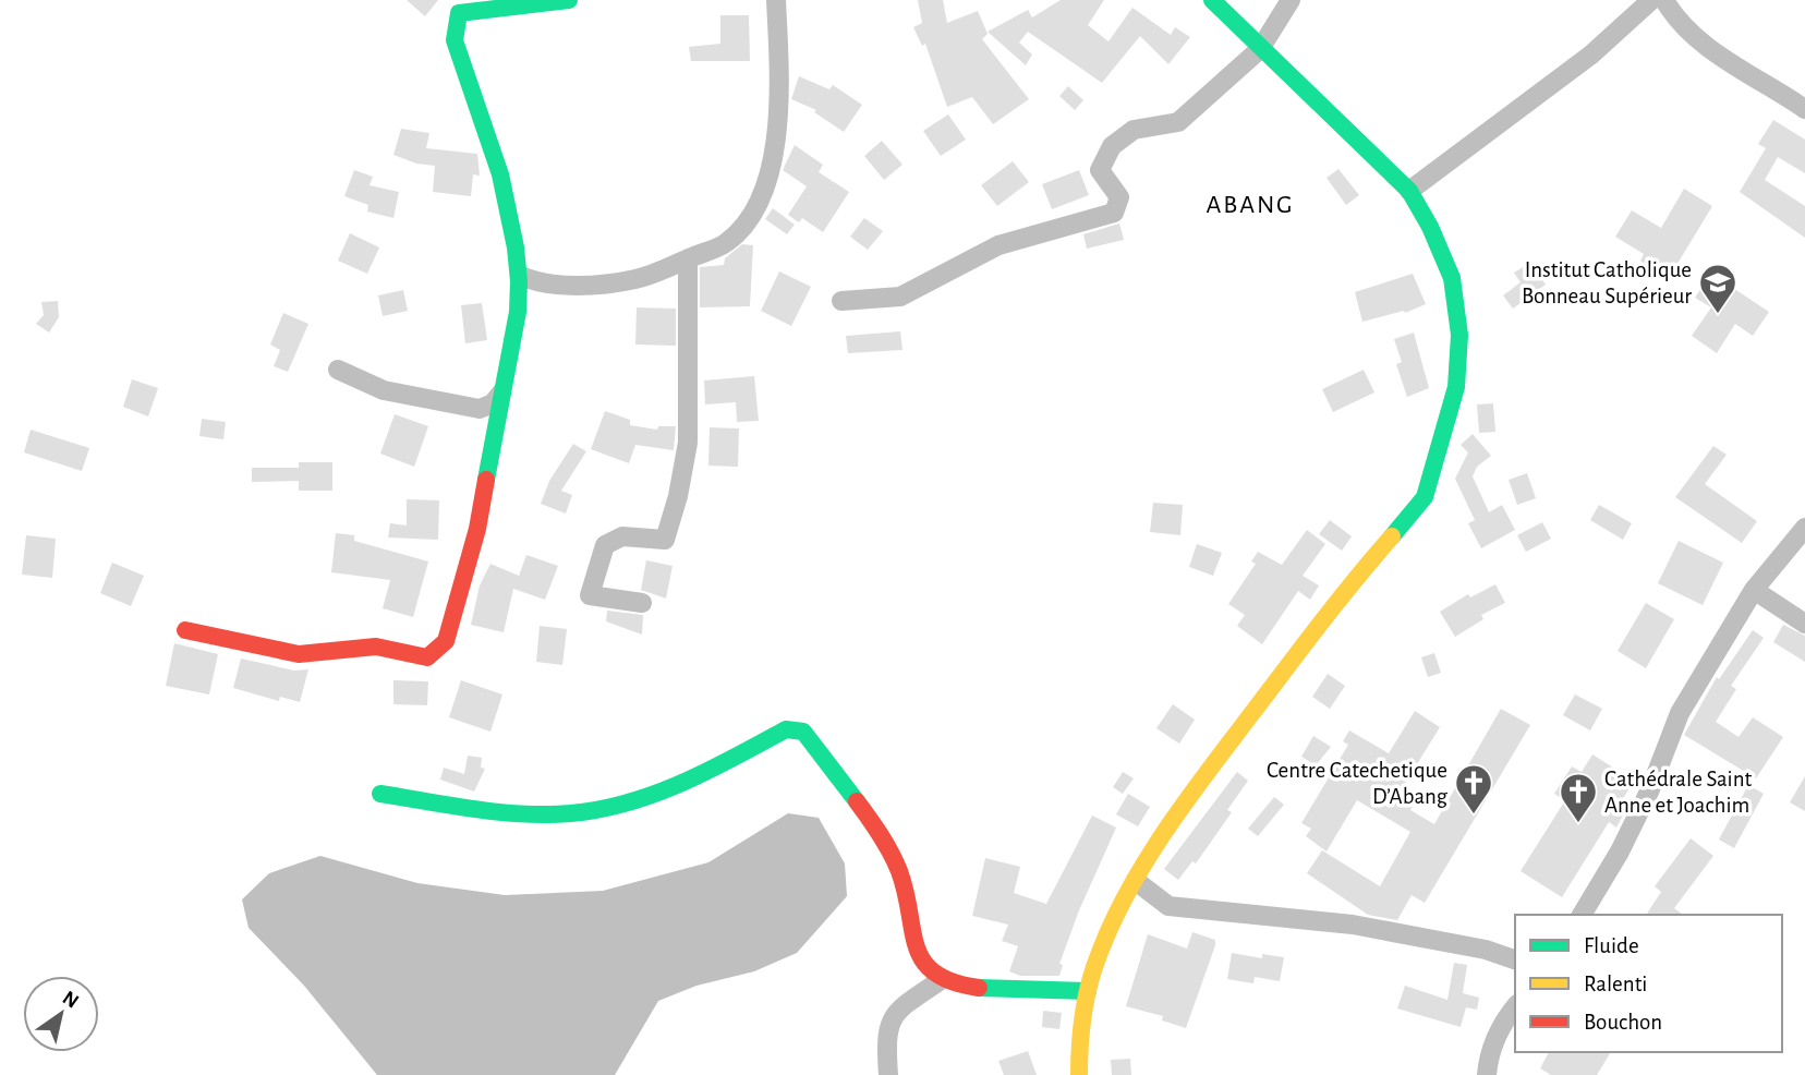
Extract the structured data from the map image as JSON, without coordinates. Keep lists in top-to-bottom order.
{
  "districts": ["ABANG"],
  "places": {
    "school or university": ["Institut Catholique Bonneau Supérieur"],
    "church": ["Centre Catechetique D’Abang", "Cathédrale Saint Anne et Joachim"]
  },
  "legend": ["Fluide", "Ralenti", "Bouchon"],
  "north": "top right"
}
